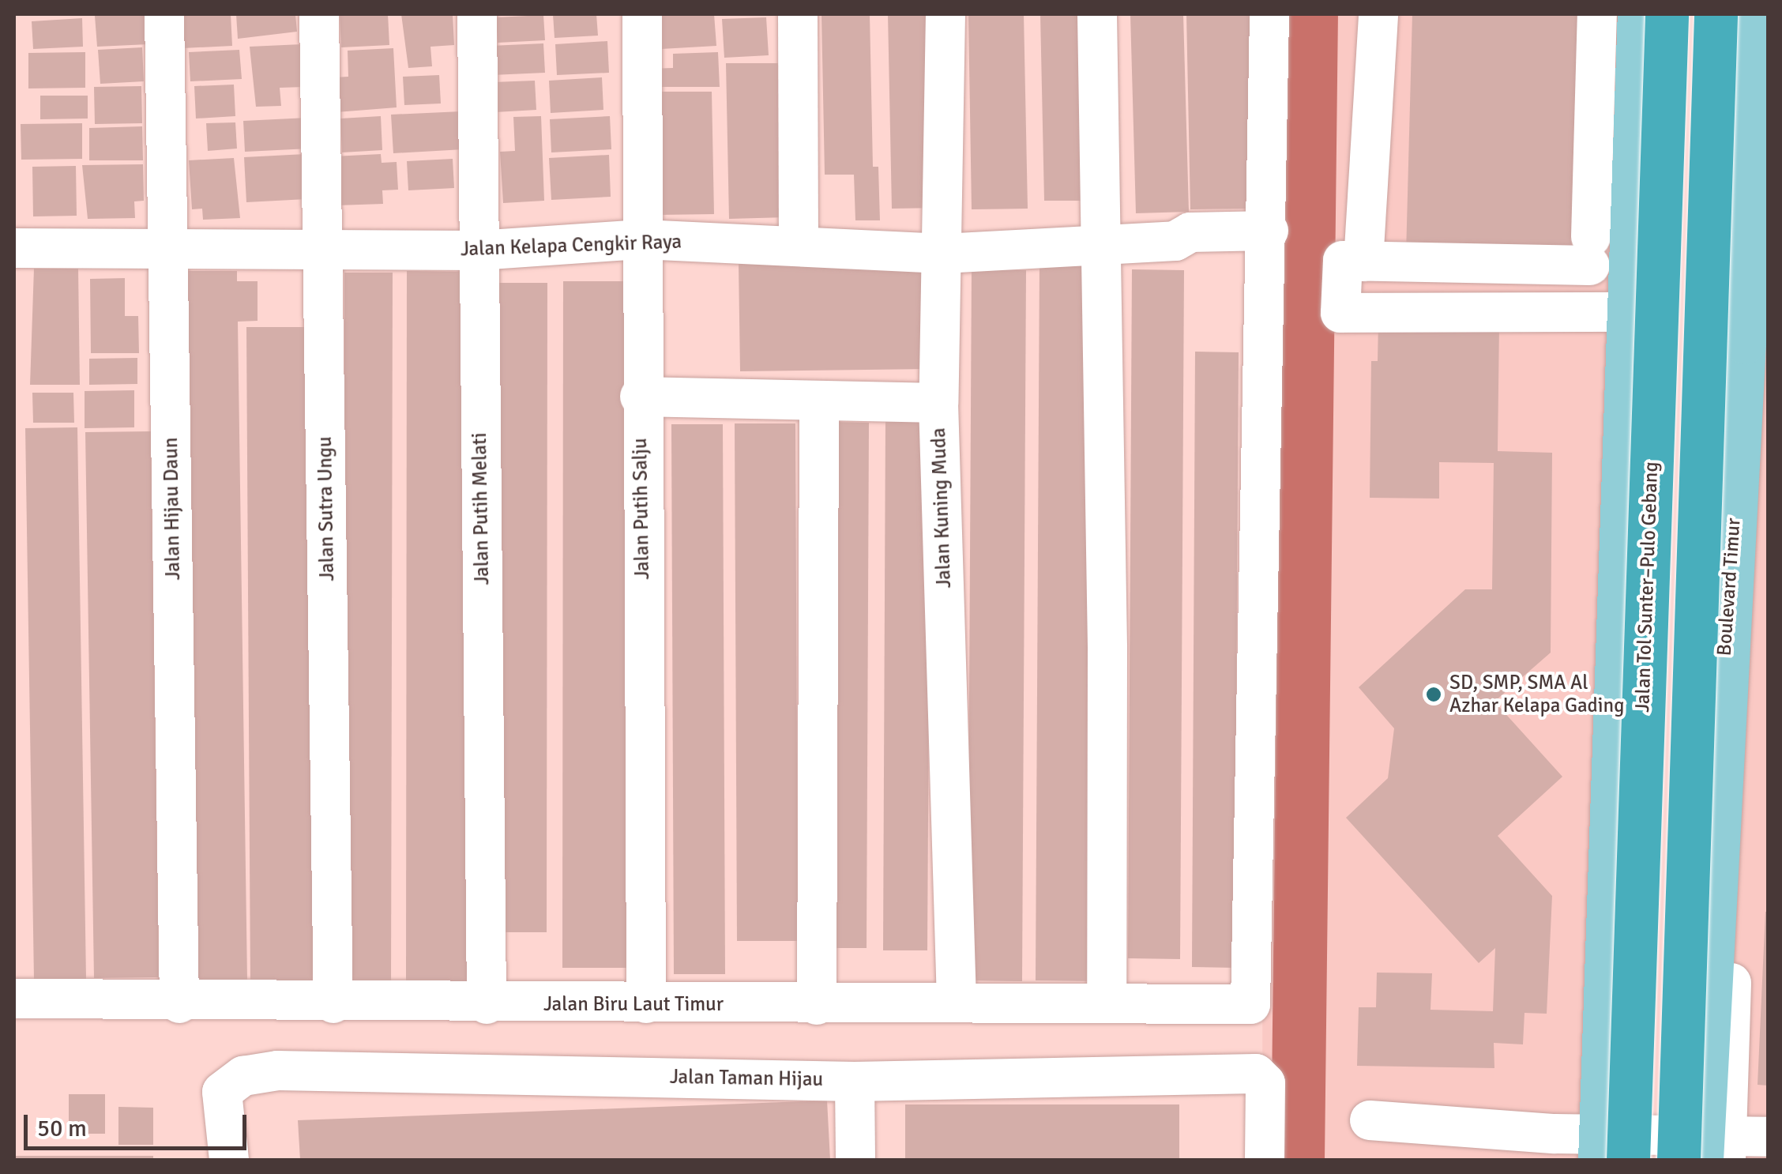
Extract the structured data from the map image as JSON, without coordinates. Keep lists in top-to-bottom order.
{
  "streets": {
    "highway": ["Jalan Tol Sunter–Pulo Gebang"],
    "main road": ["Boulevard Timur"],
    "street": [
      "Jalan Kelapa Cengkir Raya",
      "Jalan Kuning Muda",
      "Jalan Hijau Daun",
      "Jalan Sutra Ungu",
      "Jalan Putih Melati",
      "Jalan Putih Salju",
      "Jalan Biru Laut Timur",
      "Jalan Taman Hijau"
    ]
  },
  "crossings": [
    ["Jalan Kelapa Cengkir Raya", "Jalan Kuning Muda"],
    ["Jalan Kelapa Cengkir Raya", "Jalan Hijau Daun"],
    ["Jalan Kelapa Cengkir Raya", "Jalan Sutra Ungu"],
    ["Jalan Kelapa Cengkir Raya", "Jalan Putih Melati"],
    ["Jalan Kelapa Cengkir Raya", "Jalan Putih Salju"],
    ["Jalan Kelapa Cengkir Raya", "Jalan Biru Laut Timur"],
    ["Jalan Kuning Muda", "Jalan Biru Laut Timur"],
    ["Jalan Hijau Daun", "Jalan Biru Laut Timur"],
    ["Jalan Sutra Ungu", "Jalan Biru Laut Timur"],
    ["Jalan Putih Melati", "Jalan Biru Laut Timur"],
    ["Jalan Putih Salju", "Jalan Biru Laut Timur"]
  ],
  "places": ["SD, SMP, SMA Al Azhar Kelapa Gading"],
  "scale_bar": "50 m"
}
